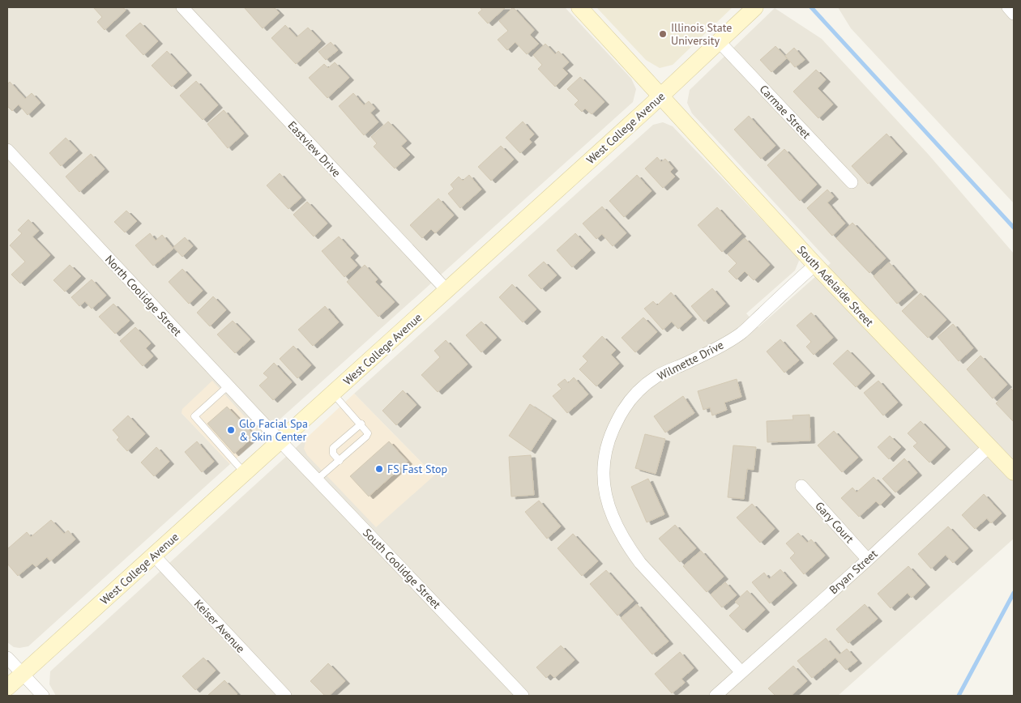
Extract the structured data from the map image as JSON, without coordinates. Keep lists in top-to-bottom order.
{
  "streets": {
    "main road": ["West College Avenue", "South Adelaide Street"],
    "street": [
      "Carmae Street",
      "Eastview Drive",
      "North Coolidge Street",
      "Wilmette Drive",
      "Gary Court",
      "South Coolidge Street",
      "Bryan Street",
      "Keiser Avenue"
    ]
  },
  "crossings": [
    ["Carmae Street", "West College Avenue"],
    ["West College Avenue", "Eastview Drive"],
    ["West College Avenue", "South Adelaide Street"],
    ["West College Avenue", "North Coolidge Street"],
    ["West College Avenue", "South Coolidge Street"],
    ["West College Avenue", "Keiser Avenue"],
    ["South Adelaide Street", "Wilmette Drive"],
    ["South Adelaide Street", "Bryan Street"],
    ["North Coolidge Street", "South Coolidge Street"],
    ["Wilmette Drive", "Bryan Street"],
    ["Gary Court", "Bryan Street"]
  ],
  "places": ["Illinois State University", "Glo Facial Spa & Skin Center", "FS Fast Stop"]
}
